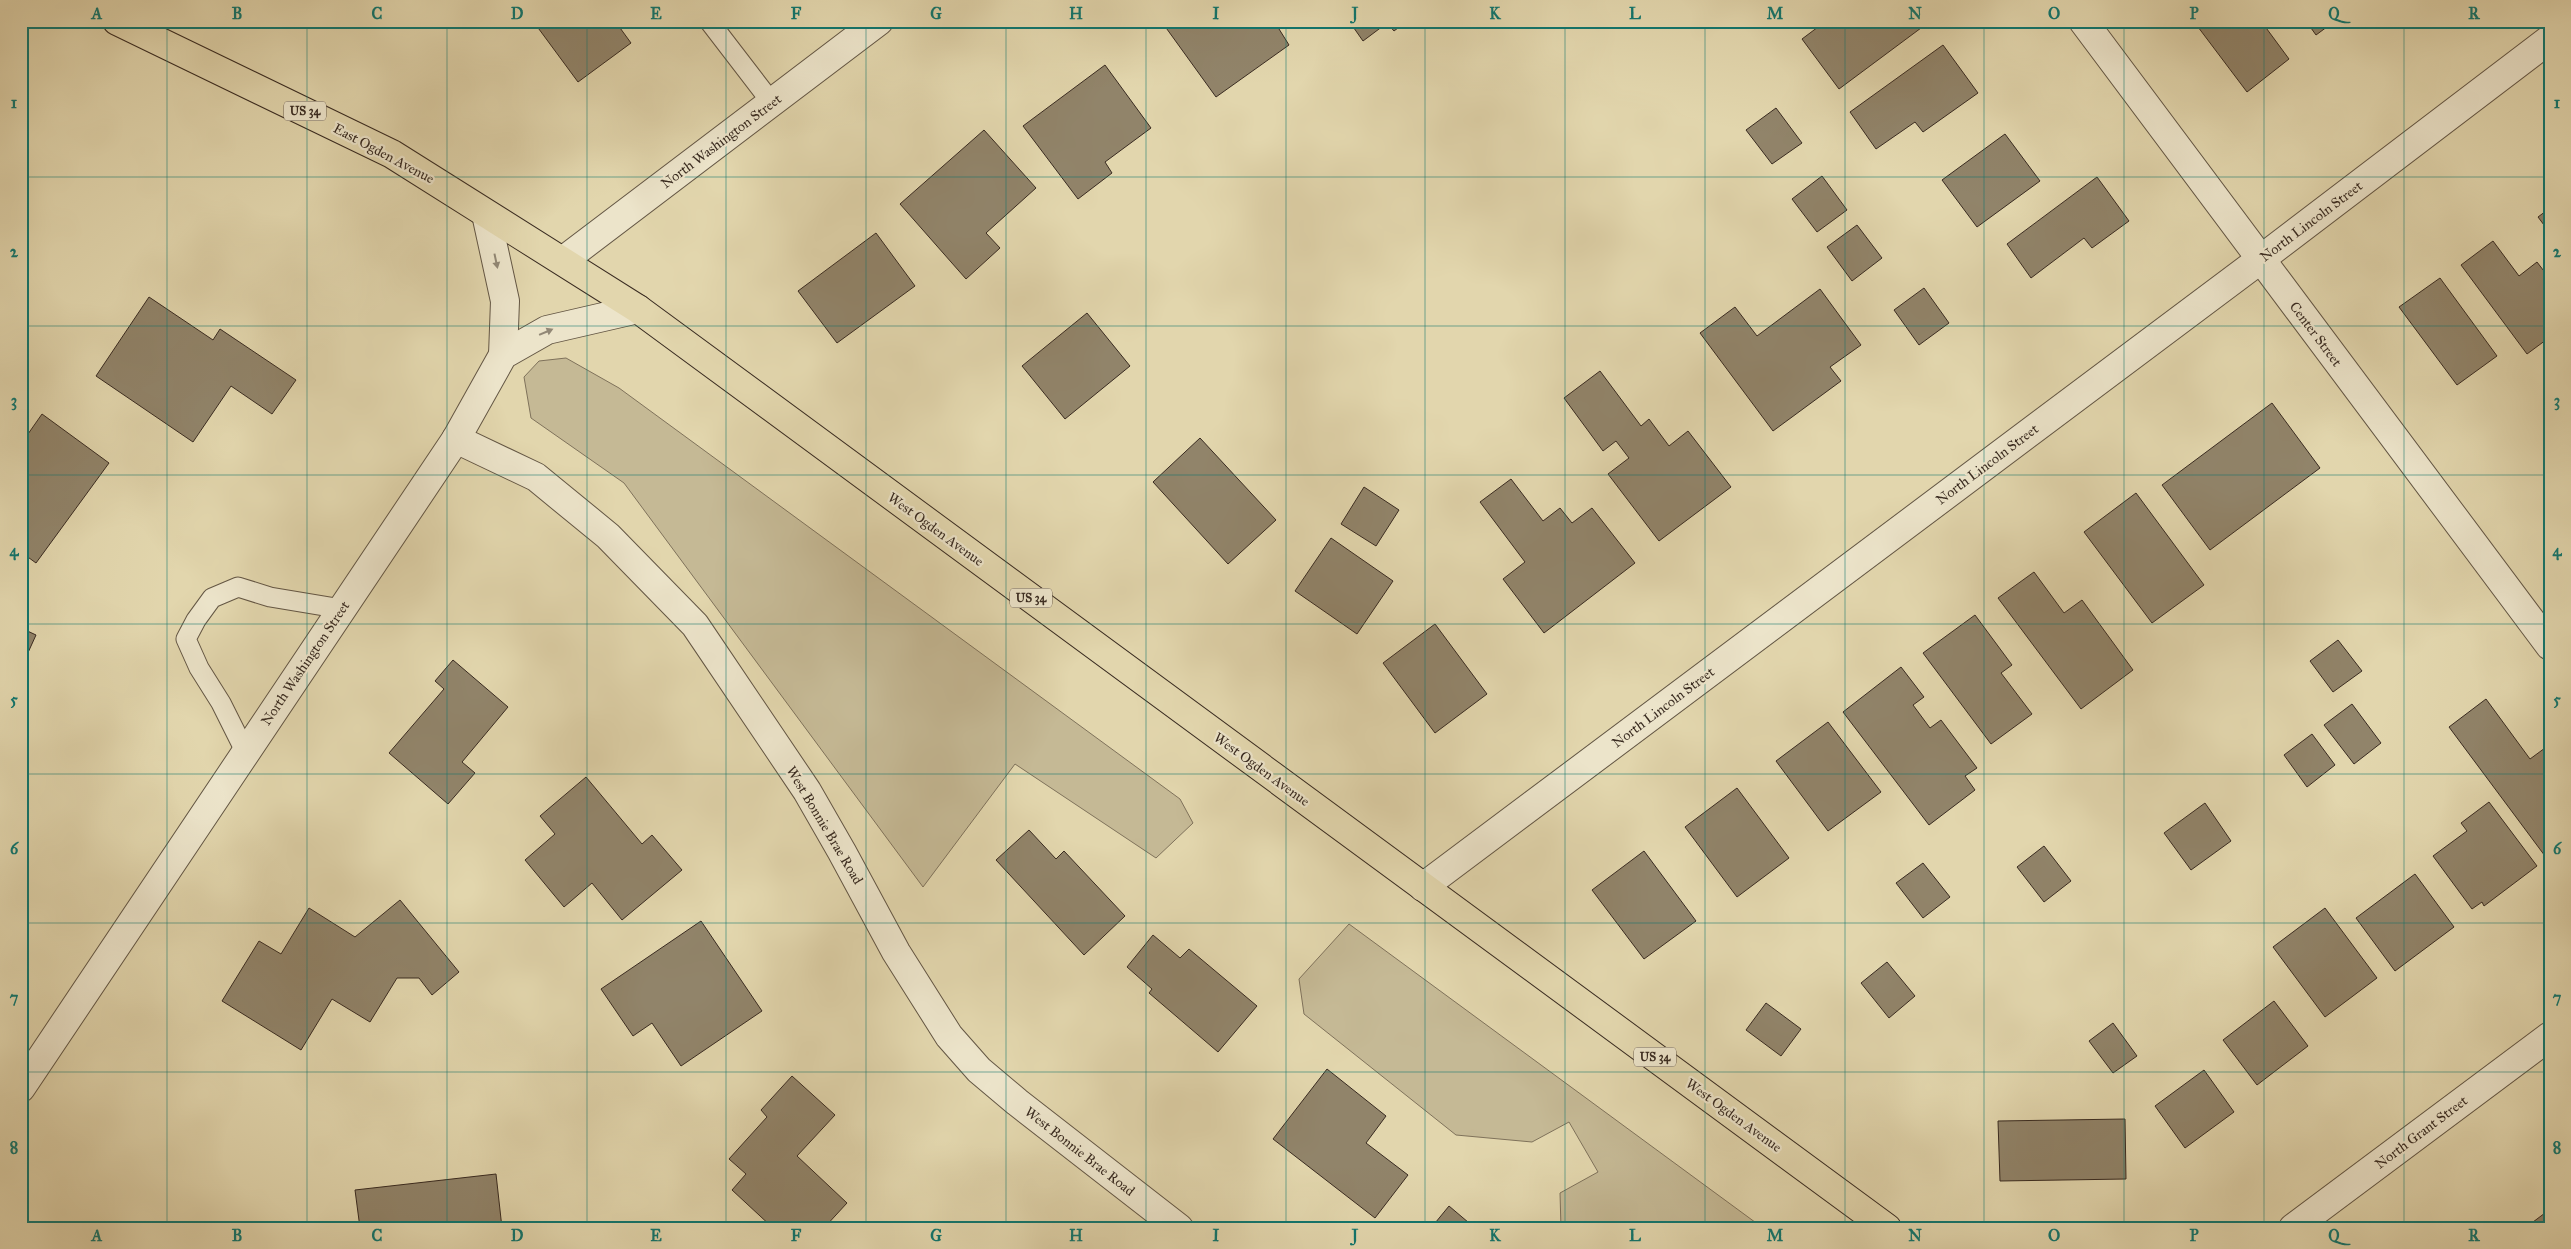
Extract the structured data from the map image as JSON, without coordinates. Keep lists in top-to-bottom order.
{
  "streets": {
    "main road": ["US 34", "East Ogden Avenue", "West Ogden Avenue"],
    "street": [
      "North Washington Street",
      "North Lincoln Street",
      "Center Street",
      "West Bonnie Brae Road",
      "North Grant Street"
    ]
  },
  "crossings": [
    ["North Washington Street", "East Ogden Avenue"],
    ["North Washington Street", "West Bonnie Brae Road"],
    ["East Ogden Avenue", "West Ogden Avenue"],
    ["North Lincoln Street", "Center Street"],
    ["North Lincoln Street", "West Ogden Avenue"]
  ],
  "grid": {
    "columns": [
      "A",
      "B",
      "C",
      "D",
      "E",
      "F",
      "G",
      "H",
      "I",
      "J",
      "K",
      "L",
      "M",
      "N",
      "O",
      "P",
      "Q",
      "R"
    ],
    "rows": [
      "1",
      "2",
      "3",
      "4",
      "5",
      "6",
      "7",
      "8"
    ]
  }
}
